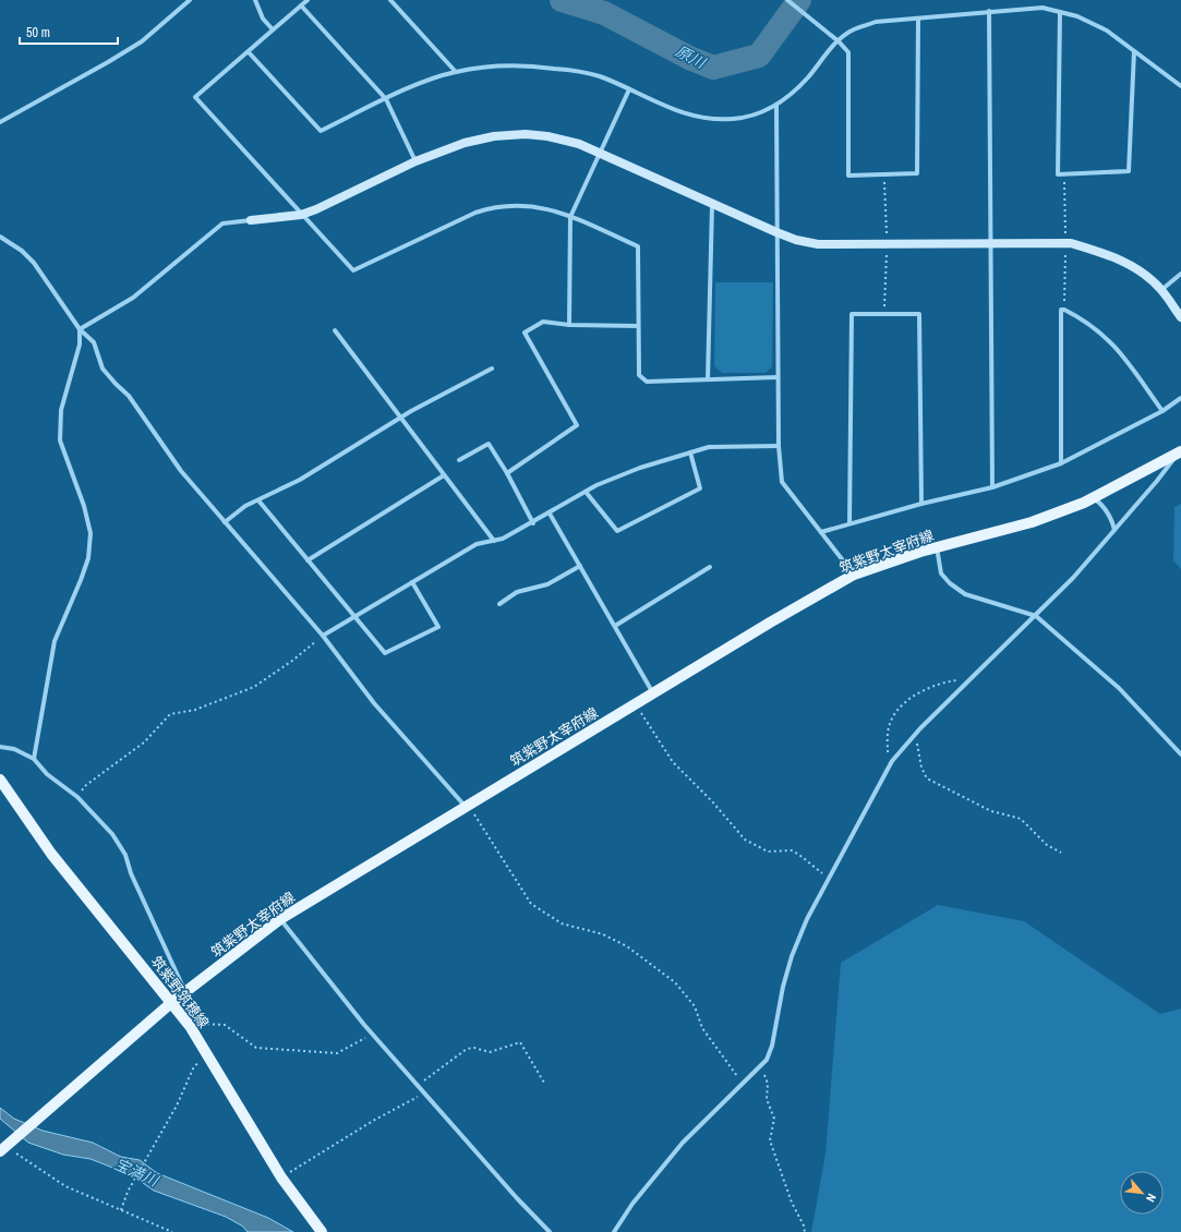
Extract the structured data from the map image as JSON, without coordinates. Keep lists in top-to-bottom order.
{
  "streets": {
    "main road": ["筑紫野太宰府線", "筑紫野筑穂線"]
  },
  "crossings": [
    ["筑紫野太宰府線", "筑紫野筑穂線"]
  ],
  "water": ["原川", "宝満川"],
  "scale_bar": "50 m",
  "north": "bottom right"
}
